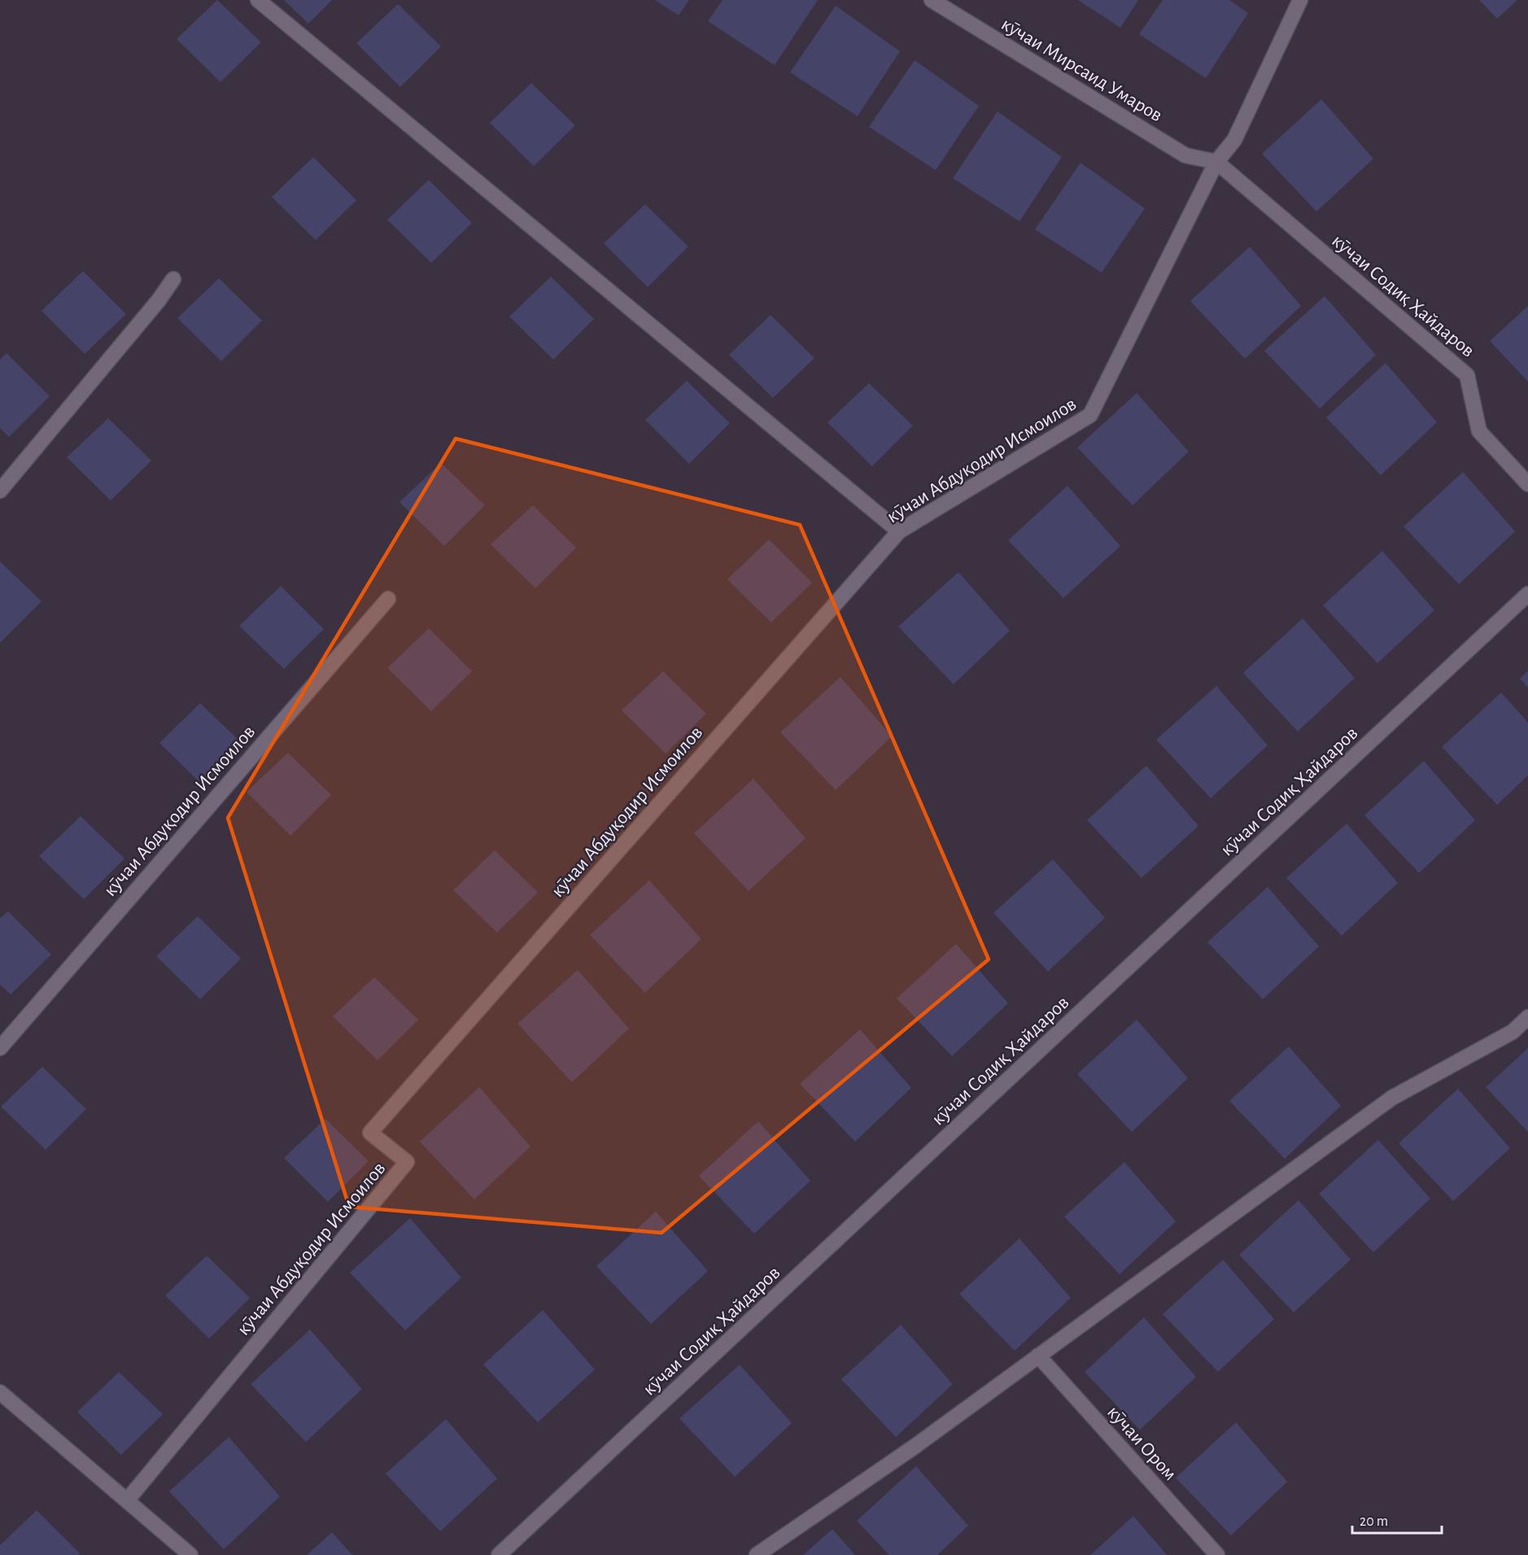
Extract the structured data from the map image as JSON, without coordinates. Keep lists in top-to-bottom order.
{
  "streets": {
    "street": [
      "кӯчаи Мирсаид Умаров",
      "кӯчаи Содиқ Ҳайдаров",
      "кӯчаи Абдуқодир Исмоилов",
      "кӯчаи Ором"
    ]
  },
  "crossings": [
    ["кӯчаи Мирсаид Умаров", "кӯчаи Содиқ Ҳайдаров"],
    ["кӯчаи Мирсаид Умаров", "кӯчаи Абдуқодир Исмоилов"],
    ["кӯчаи Содиқ Ҳайдаров", "кӯчаи Абдуқодир Исмоилов"]
  ],
  "scale_bar": "20 m"
}
